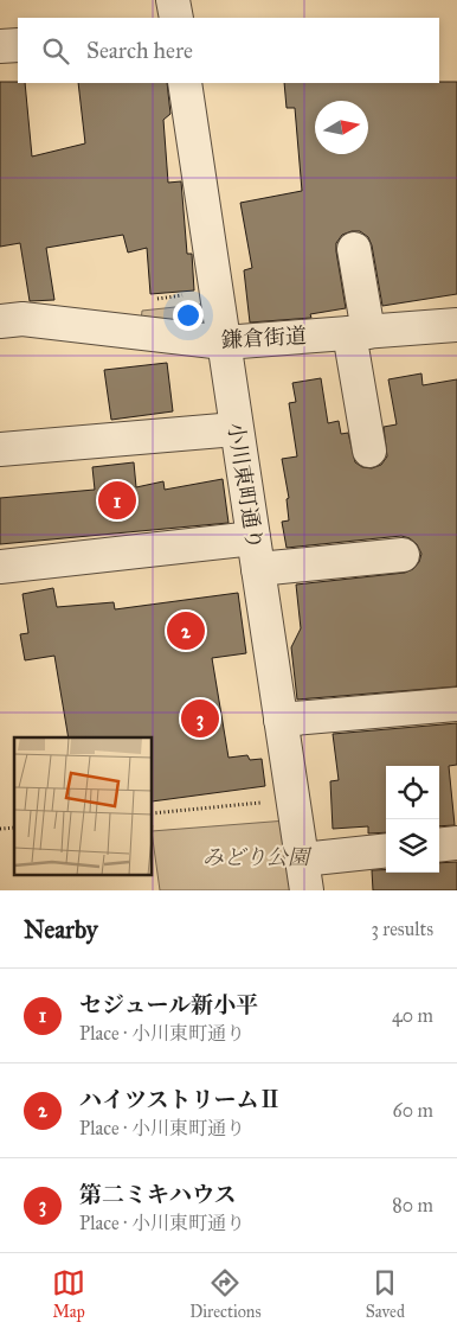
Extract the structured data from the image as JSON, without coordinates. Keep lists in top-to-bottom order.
{
  "streets": {
    "street": ["鎌倉街道", "小川東町通り"]
  },
  "crossings": [
    ["鎌倉街道", "小川東町通り"]
  ],
  "parks": ["みどり公園"],
  "north": "right",
  "page": {
    "search": "Search here",
    "pins": ["1", "2", "3"],
    "heading": ["Nearby", "3 results"],
    "list": [
      {
        "mark": "1",
        "name": "セジュール新小平",
        "note": "Place · 小川東町通り",
        "value": "40 m"
      },
      {
        "mark": "2",
        "name": "ハイツストリームⅡ",
        "note": "Place · 小川東町通り",
        "value": "60 m"
      },
      {
        "mark": "3",
        "name": "第二ミキハウス",
        "note": "Place · 小川東町通り",
        "value": "80 m"
      }
    ],
    "nav": ["Map", "Directions", "Saved"]
  }
}
